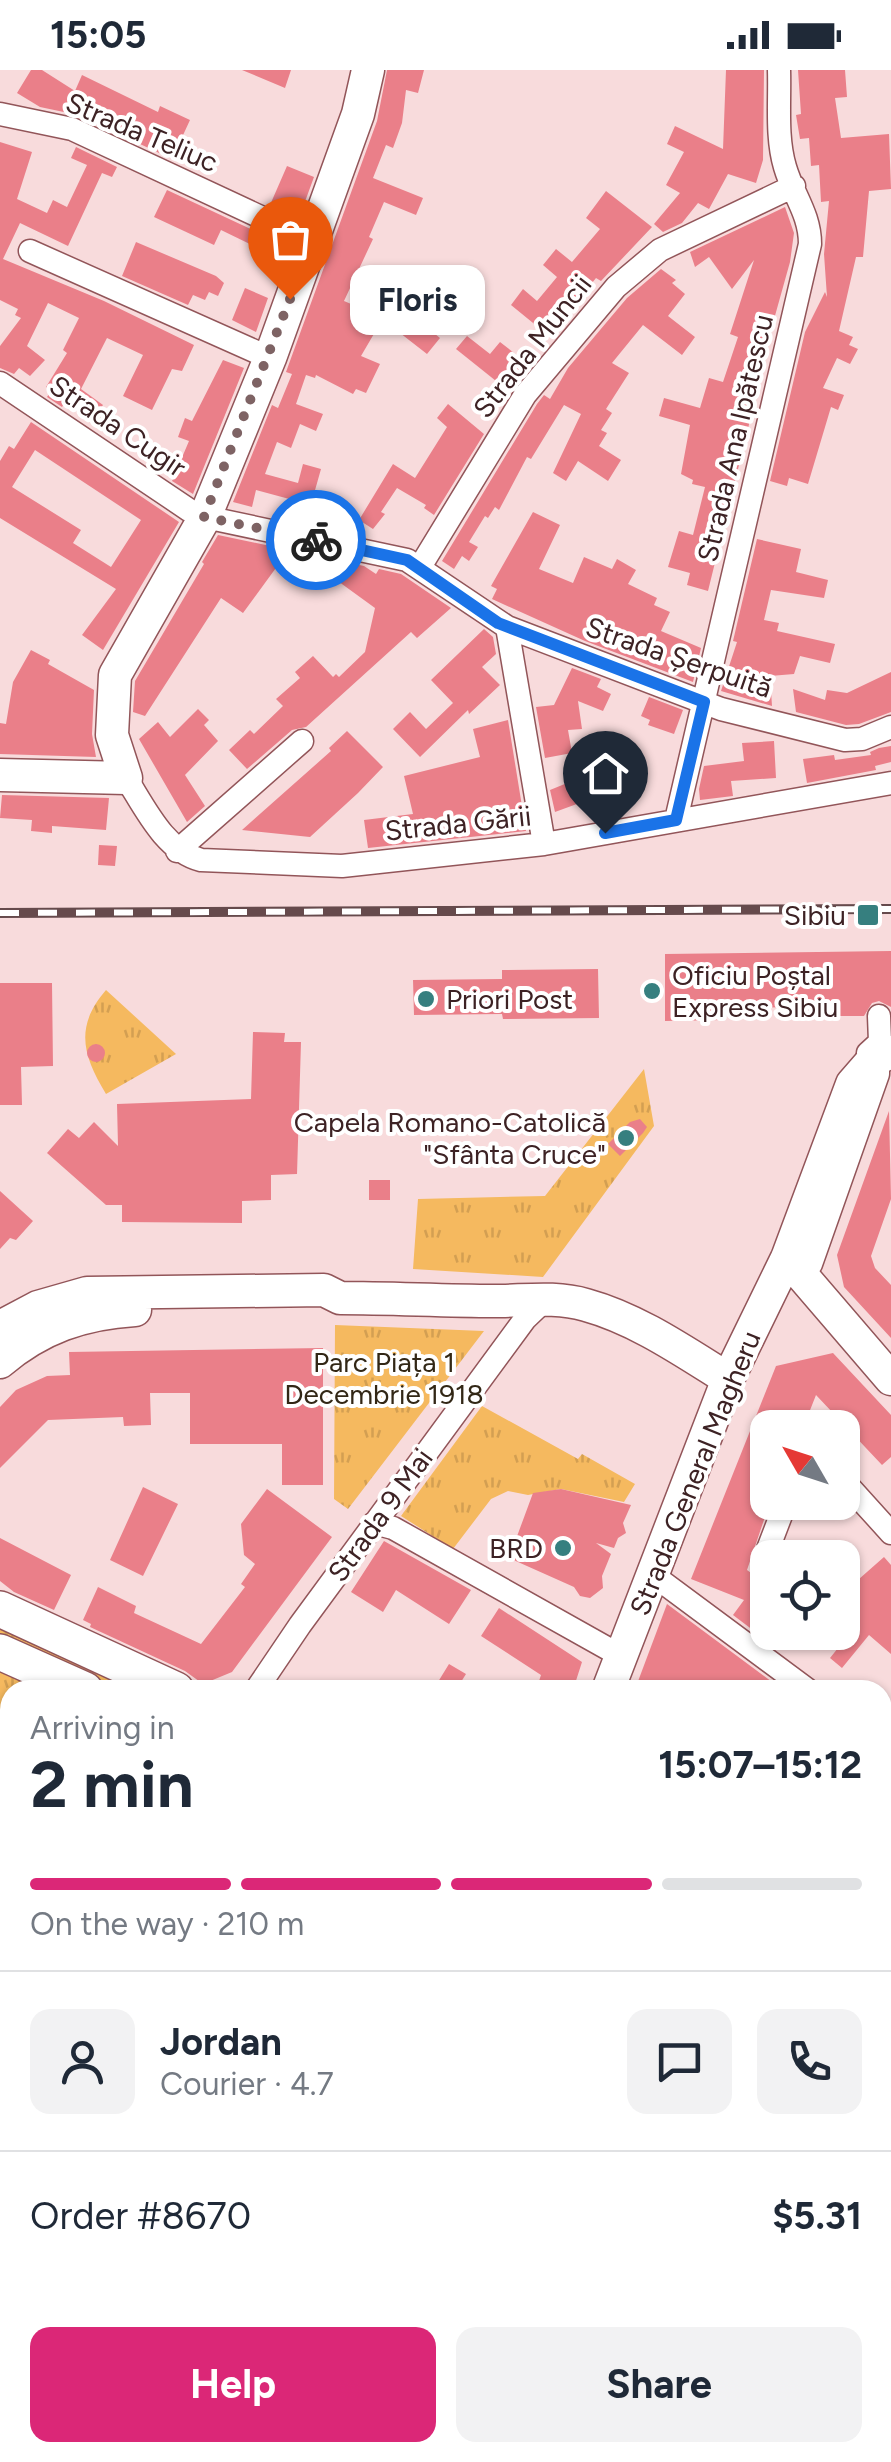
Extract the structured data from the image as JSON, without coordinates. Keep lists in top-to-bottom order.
{
  "streets": {
    "street": [
      "Strada Teliuc",
      "Strada Muncii",
      "Strada Cugir",
      "Strada Ana Ipătescu",
      "Strada Șerpuită",
      "Strada Gării",
      "Strada General Magheru",
      "Strada 9 Mai"
    ]
  },
  "crossings": [
    ["Strada Muncii", "Strada Ana Ipătescu"],
    ["Strada Muncii", "Strada Șerpuită"],
    ["Strada Cugir", "Strada Șerpuită"],
    ["Strada Ana Ipătescu", "Strada Șerpuită"],
    ["Strada Ana Ipătescu", "Strada Gării"]
  ],
  "parks": ["Parc Piața 1 Decembrie 1918"],
  "places": {
    "other": [
      "Floris",
      "Oficiu Poștal Express Sibiu",
      "Priori Post",
      "Capela Romano-Catolică \"Sfânta Cruce\"",
      "BRD"
    ],
    "transit": ["Sibiu"]
  },
  "north": "top left",
  "page": {
    "status": "15:05",
    "bubble": "Floris",
    "heading": ["2 min", "Arriving in", "15:07–15:12"],
    "panel": [
      "Jordan",
      "Courier · 4.7",
      "Order #8670",
      "$5.31"
    ],
    "bar": "On the way · 210 m",
    "buttons": ["Help", "Share"]
  }
}
